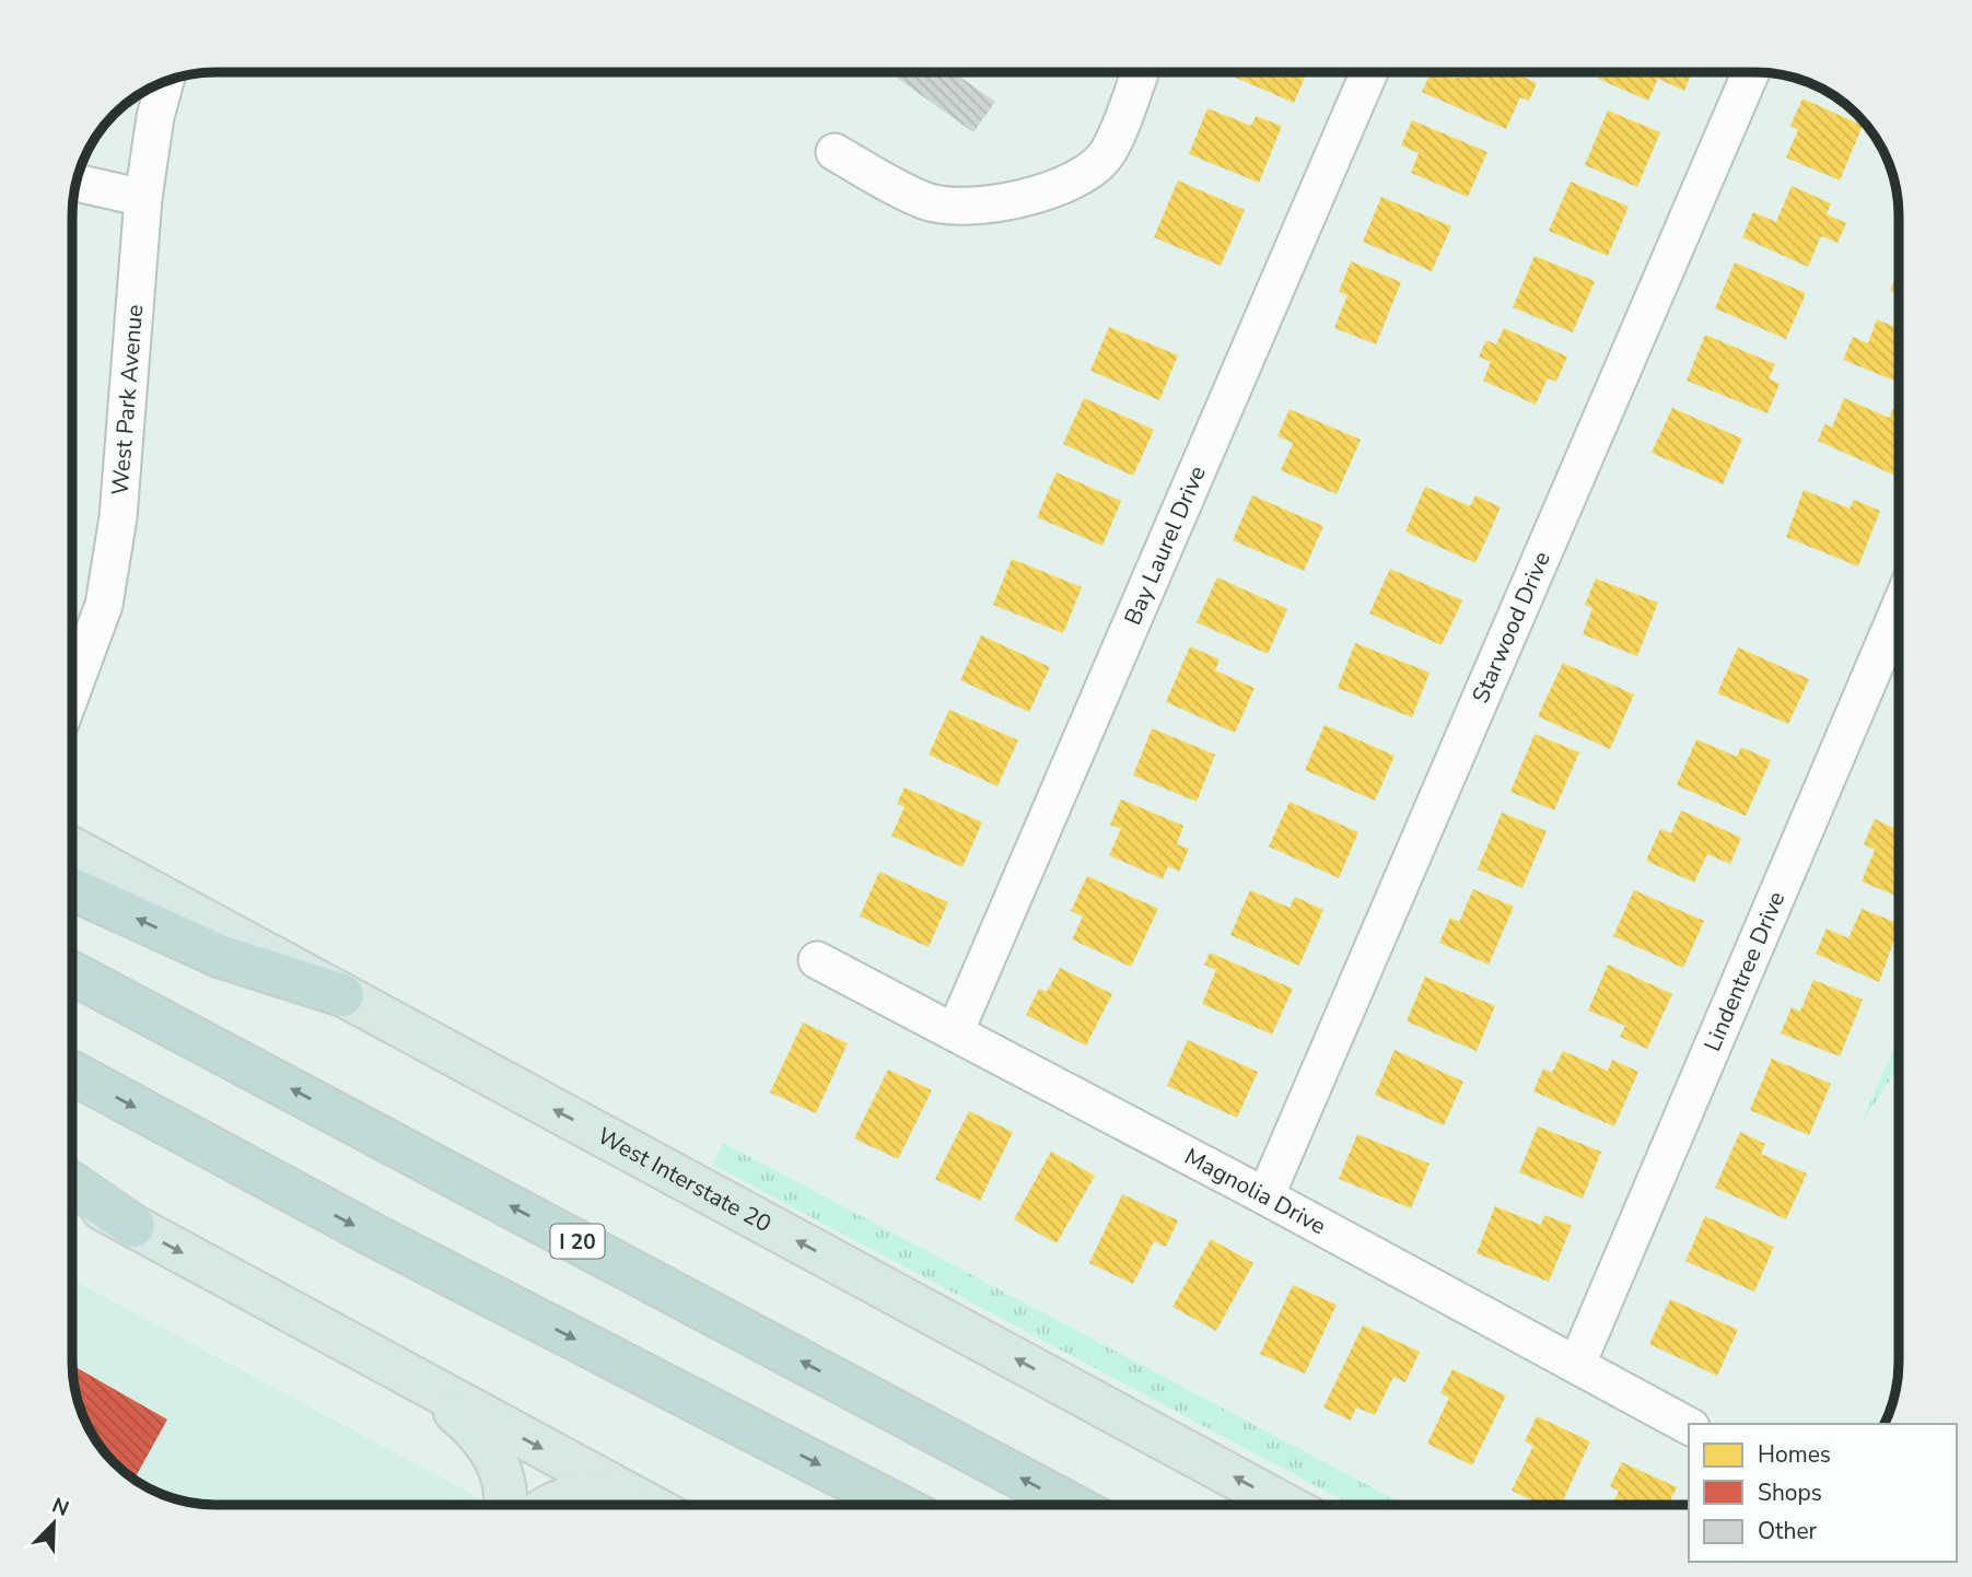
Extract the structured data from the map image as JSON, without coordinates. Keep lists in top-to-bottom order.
{
  "streets": {
    "highway": ["I 20"],
    "main road": ["West Interstate 20"],
    "street": [
      "West Park Avenue",
      "Bay Laurel Drive",
      "Starwood Drive",
      "Lindentree Drive",
      "Magnolia Drive"
    ]
  },
  "crossings": [
    ["Bay Laurel Drive", "Magnolia Drive"],
    ["Starwood Drive", "Magnolia Drive"],
    ["Lindentree Drive", "Magnolia Drive"]
  ],
  "legend": ["Homes", "Shops", "Other"],
  "north": "top right"
}
